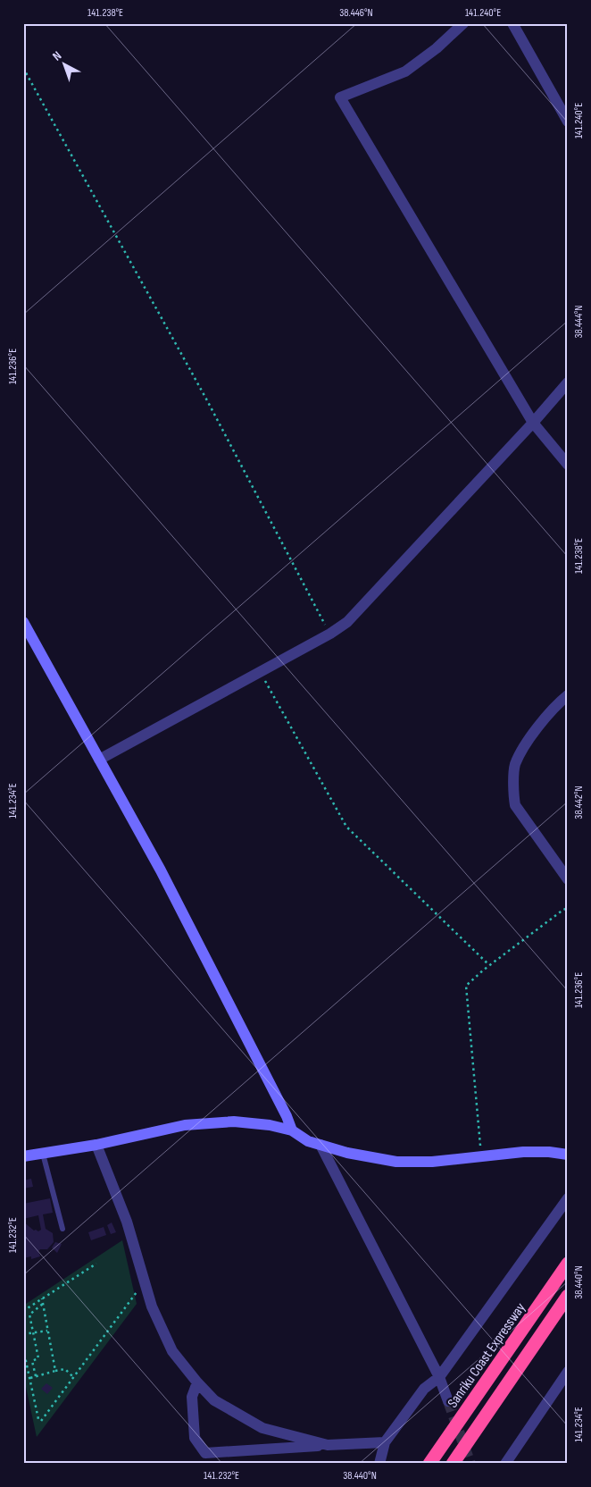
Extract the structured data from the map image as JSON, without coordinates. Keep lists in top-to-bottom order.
{
  "streets": {
    "highway": ["Sanriku Coast Expressway"]
  },
  "north": "top left",
  "coordinates": [
    "141.238°E",
    "38.446°N",
    "141.240°E",
    "38.444°N",
    "141.236°E",
    "141.234°E",
    "38.442°N",
    "141.232°E",
    "38.440°N"
  ]
}
